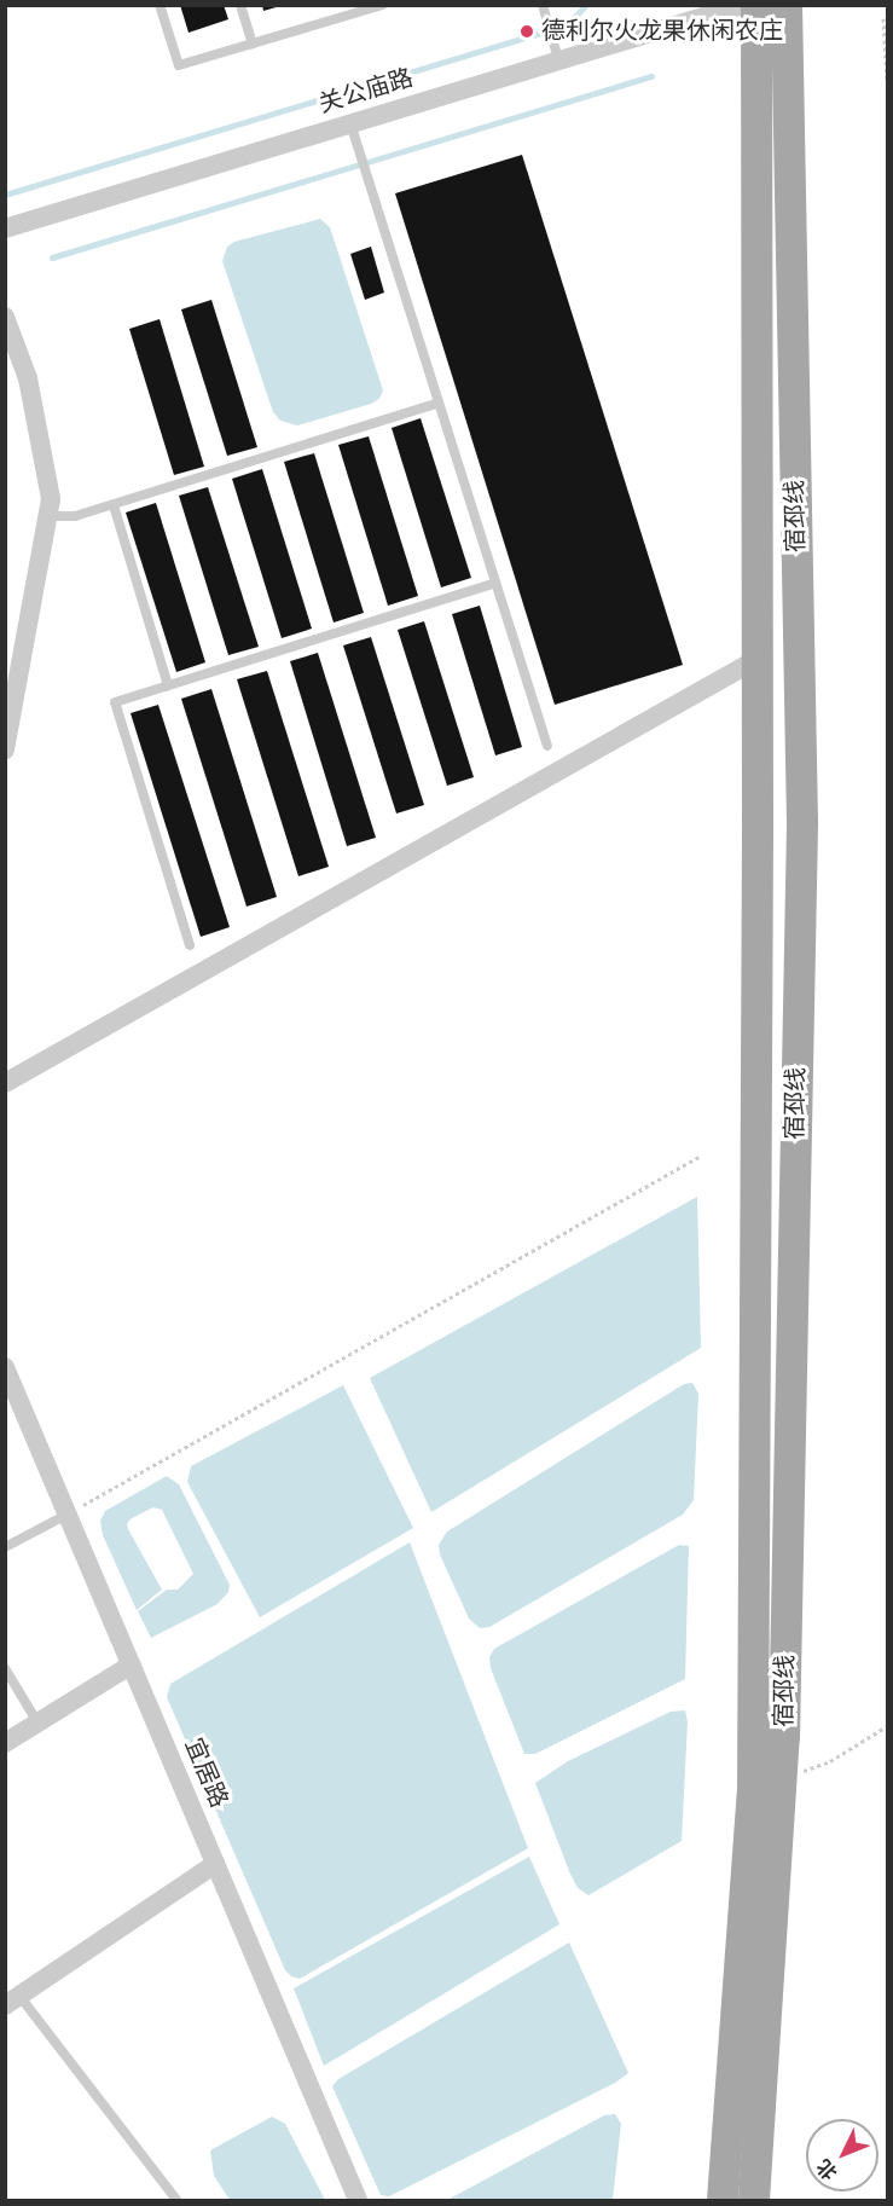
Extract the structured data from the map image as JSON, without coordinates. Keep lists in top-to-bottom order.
{
  "streets": {
    "main road": ["宿邳线"],
    "street": ["关公庙路", "宜居路"]
  },
  "places": ["德利尔火龙果休闲农庄"],
  "north": "bottom left"
}
